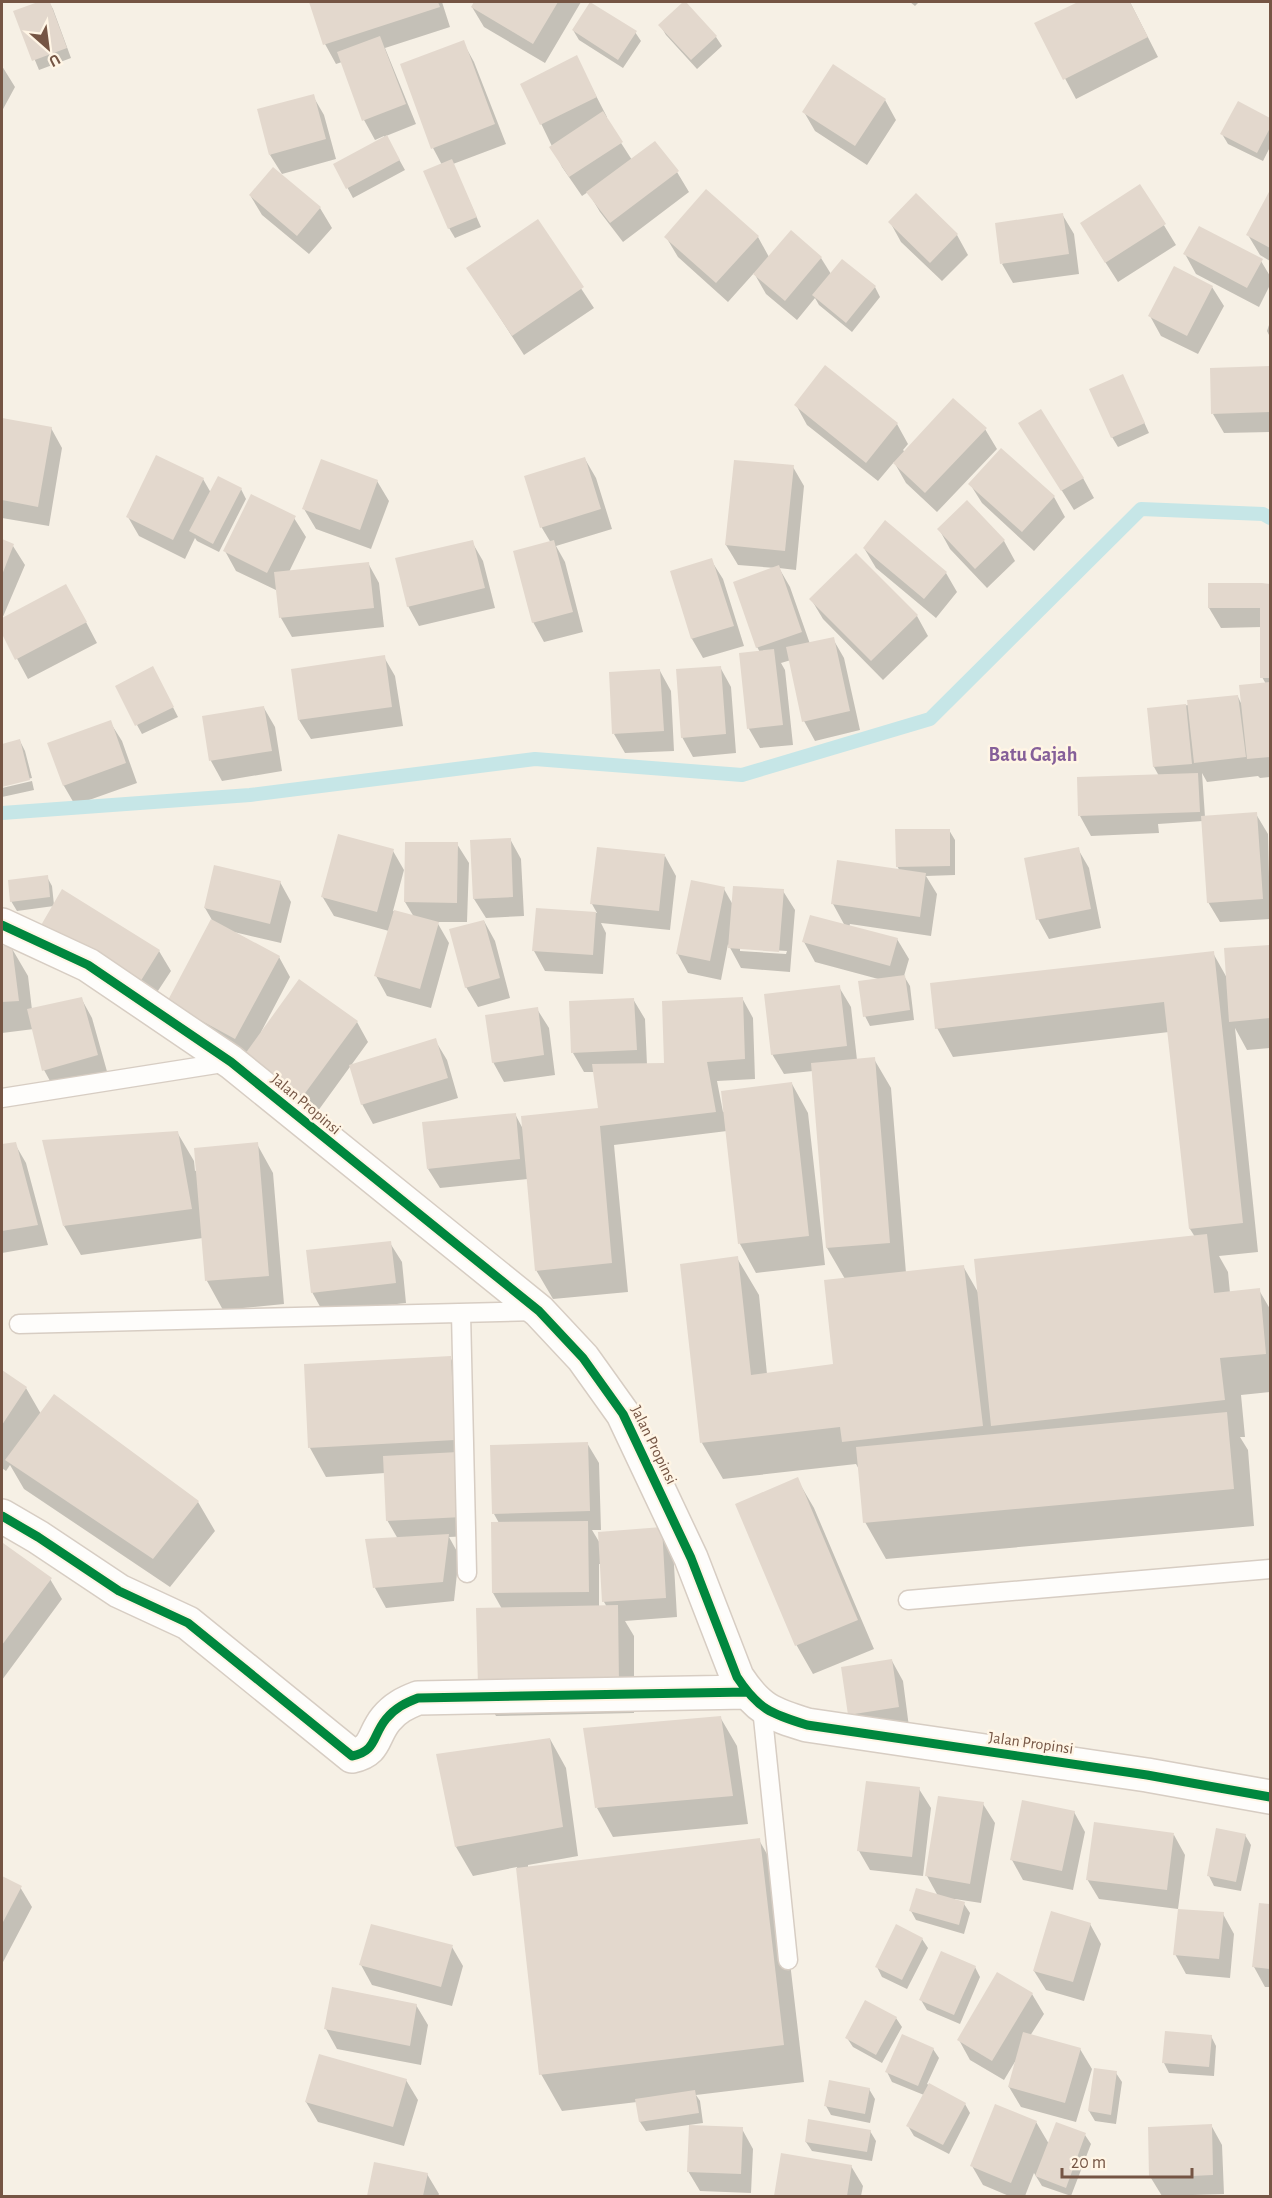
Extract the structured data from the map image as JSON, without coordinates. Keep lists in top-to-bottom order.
{
  "streets": {
    "street": ["Jalan Propinsi"]
  },
  "districts": ["Batu Gajah"],
  "scale_bar": "20 m",
  "north": "bottom right"
}
